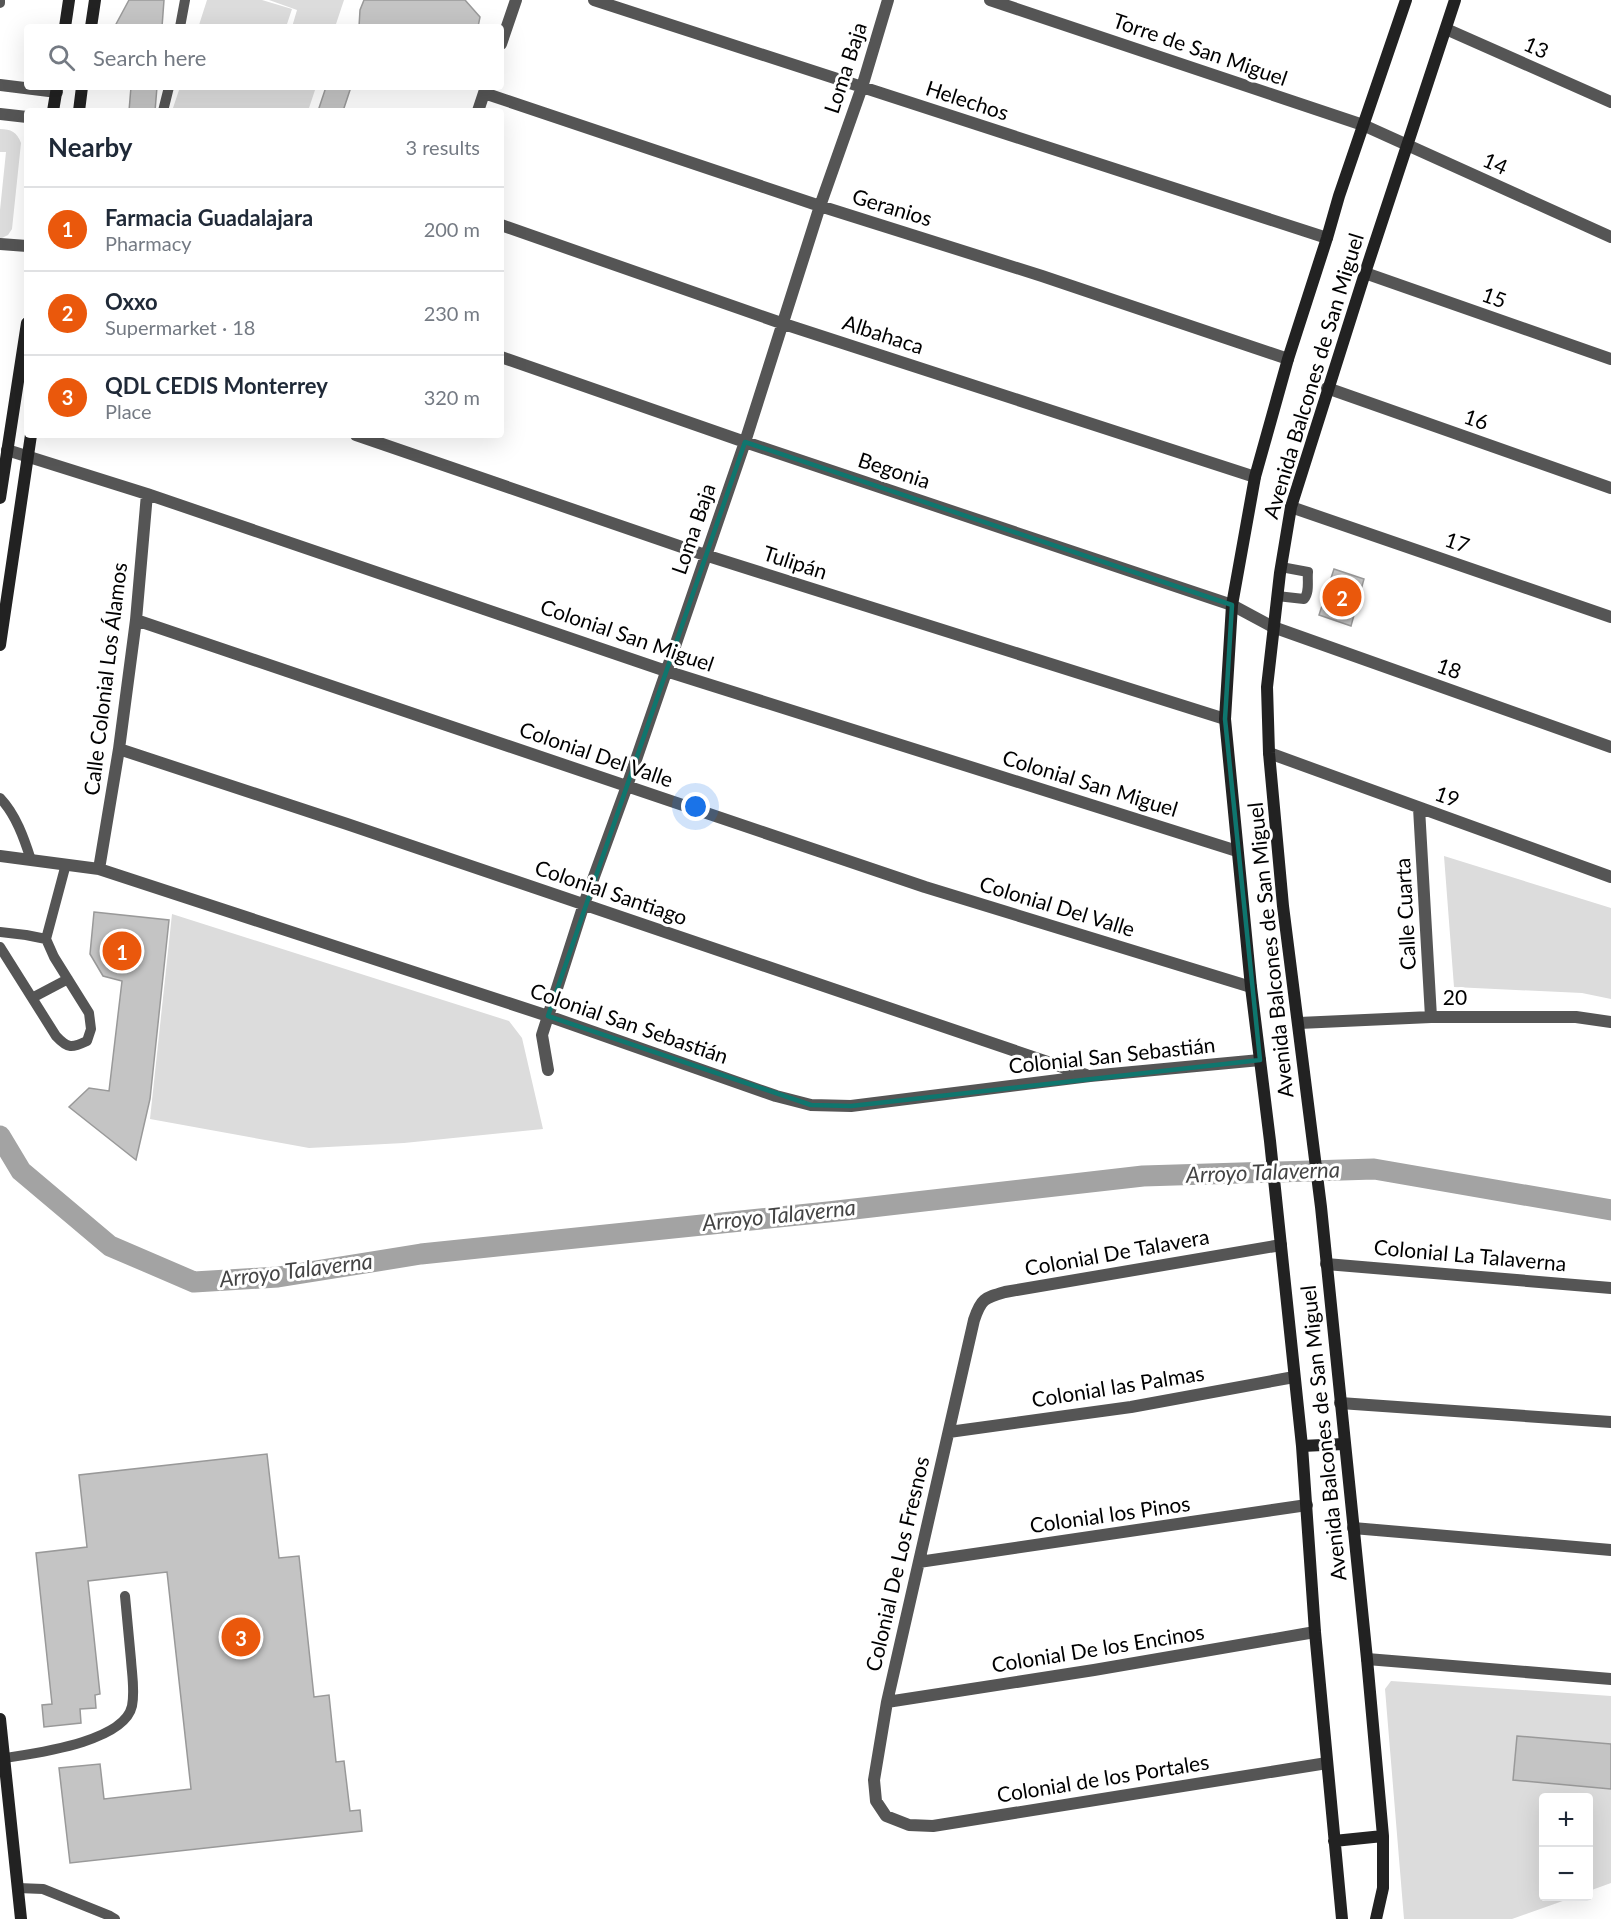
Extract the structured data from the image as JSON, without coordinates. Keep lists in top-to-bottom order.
{
  "streets": {
    "street": [
      "13",
      "Torre de San Miguel",
      "Loma Baja",
      "Helechos",
      "14",
      "Geranios",
      "15",
      "Albahaca",
      "Avenida Balcones de San Miguel",
      "16",
      "Begonia",
      "17",
      "Tulipán",
      "Colonial San Miguel",
      "18",
      "Calle Colonial Los Álamos",
      "Colonial Del Valle",
      "19",
      "Colonial Santiago",
      "Calle Cuarta",
      "20",
      "Colonial San Sebastián",
      "Colonial De Talavera",
      "Colonial La Talaverna",
      "Colonial las Palmas",
      "Colonial los Pinos",
      "Colonial De Los Fresnos",
      "Colonial De los Encinos",
      "Colonial de los Portales"
    ]
  },
  "crossings": [
    ["13", "Avenida Balcones de San Miguel"],
    ["Torre de San Miguel", "14"],
    ["Torre de San Miguel", "Avenida Balcones de San Miguel"],
    ["Loma Baja", "Helechos"],
    ["Loma Baja", "Geranios"],
    ["Loma Baja", "Albahaca"],
    ["Loma Baja", "Begonia"],
    ["Loma Baja", "Tulipán"],
    ["Loma Baja", "Colonial San Miguel"],
    ["Loma Baja", "Colonial Del Valle"],
    ["Loma Baja", "Colonial Santiago"],
    ["Loma Baja", "Colonial San Sebastián"],
    ["Helechos", "Avenida Balcones de San Miguel"],
    ["14", "Avenida Balcones de San Miguel"],
    ["Geranios", "Avenida Balcones de San Miguel"],
    ["15", "Avenida Balcones de San Miguel"],
    ["Albahaca", "Avenida Balcones de San Miguel"],
    ["Avenida Balcones de San Miguel", "16"],
    ["Avenida Balcones de San Miguel", "Begonia"],
    ["Avenida Balcones de San Miguel", "17"],
    ["Avenida Balcones de San Miguel", "Tulipán"],
    ["Avenida Balcones de San Miguel", "Colonial San Miguel"],
    ["Avenida Balcones de San Miguel", "18"],
    ["Avenida Balcones de San Miguel", "Colonial Del Valle"],
    ["Avenida Balcones de San Miguel", "19"],
    ["Avenida Balcones de San Miguel", "20"],
    ["Avenida Balcones de San Miguel", "Colonial San Sebastián"],
    ["Avenida Balcones de San Miguel", "Colonial De Talavera"],
    ["Avenida Balcones de San Miguel", "Colonial La Talaverna"],
    ["Avenida Balcones de San Miguel", "Colonial las Palmas"],
    ["Avenida Balcones de San Miguel", "Colonial los Pinos"],
    ["Avenida Balcones de San Miguel", "Colonial De los Encinos"],
    ["Avenida Balcones de San Miguel", "Colonial de los Portales"],
    ["Begonia", "18"],
    ["Colonial San Miguel", "Calle Colonial Los Álamos"],
    ["Calle Colonial Los Álamos", "Colonial Del Valle"],
    ["Calle Colonial Los Álamos", "Colonial Santiago"],
    ["Calle Colonial Los Álamos", "Colonial San Sebastián"],
    ["19", "Calle Cuarta"],
    ["Colonial Santiago", "Colonial San Sebastián"],
    ["Calle Cuarta", "20"],
    ["Colonial De Talavera", "Colonial De Los Fresnos"],
    ["Colonial las Palmas", "Colonial De Los Fresnos"],
    ["Colonial los Pinos", "Colonial De Los Fresnos"],
    ["Colonial De Los Fresnos", "Colonial De los Encinos"],
    ["Colonial De Los Fresnos", "Colonial de los Portales"]
  ],
  "water": ["Arroyo Talaverna"],
  "page": {
    "search": "Search here",
    "heading": ["Nearby", "3 results"],
    "list": [
      {
        "mark": "1",
        "name": "Farmacia Guadalajara",
        "note": "Pharmacy",
        "value": "200 m"
      },
      {
        "mark": "2",
        "name": "Oxxo",
        "note": "Supermarket · 18",
        "value": "230 m"
      },
      {
        "mark": "3",
        "name": "QDL CEDIS Monterrey",
        "note": "Place",
        "value": "320 m"
      }
    ],
    "pins": ["2", "1", "3"],
    "map_buttons": ["+", "−"]
  }
}
